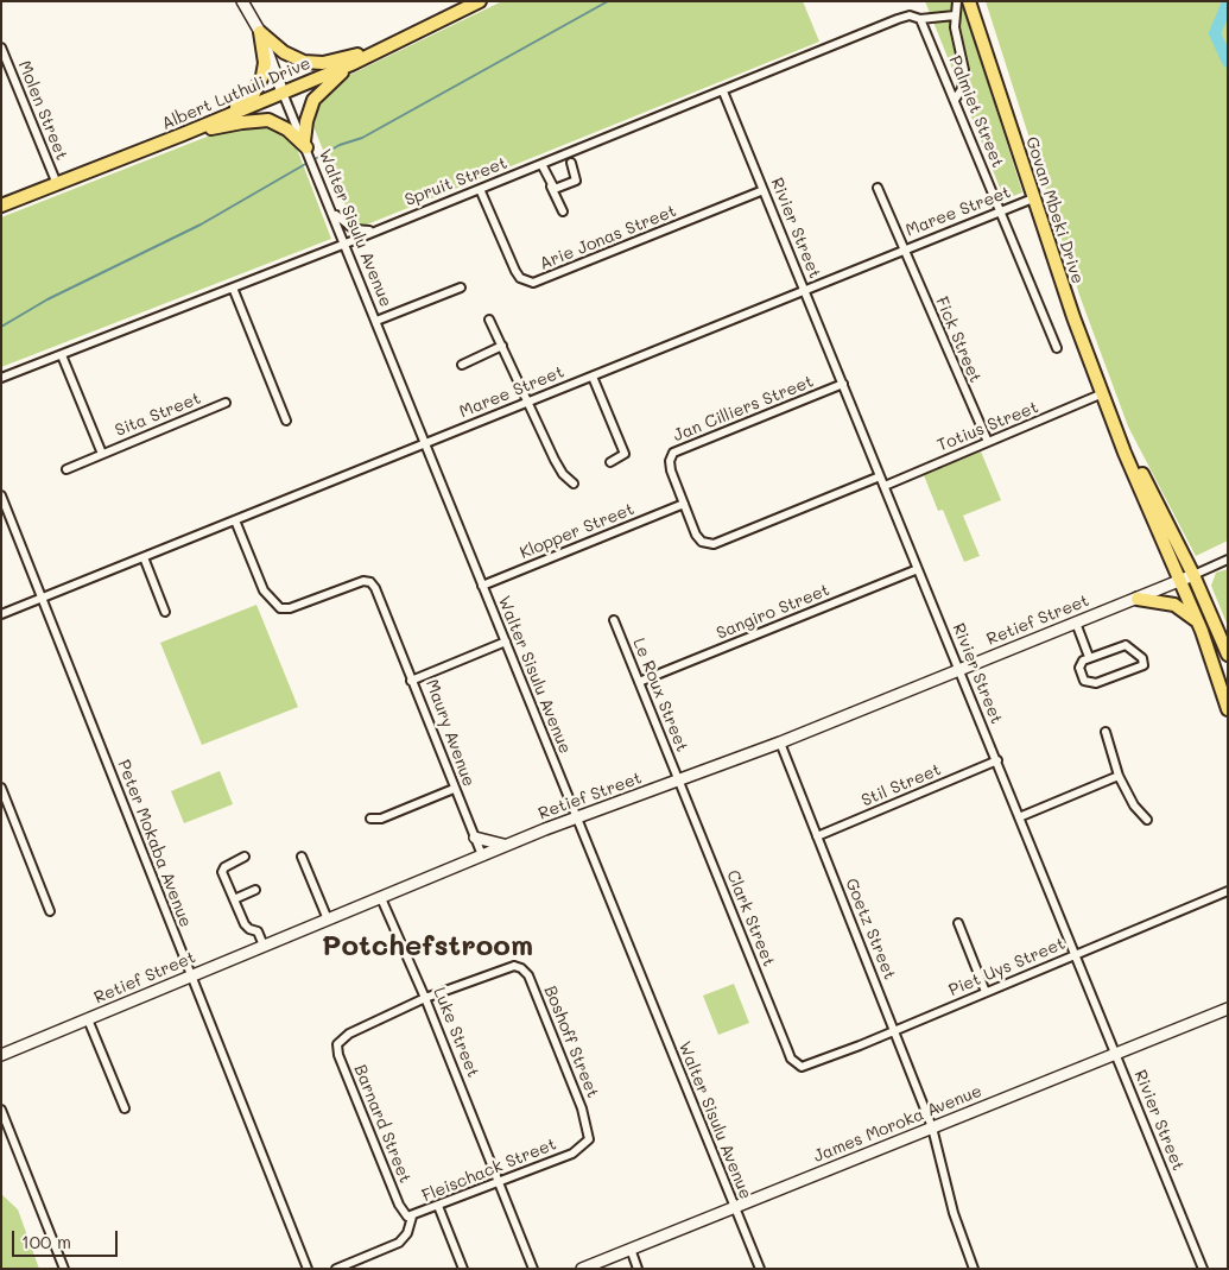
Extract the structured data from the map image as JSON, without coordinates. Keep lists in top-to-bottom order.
{
  "streets": {
    "main road": ["Albert Luthuli Drive", "Govan Mbeki Drive"],
    "street": [
      "Molen Street",
      "Palmiet Street",
      "Spruit Street",
      "Maree Street",
      "Walter Sisulu Avenue",
      "Rivier Street",
      "Arie Jonas Street",
      "Fick Street",
      "Jan Cilliers Street",
      "Sita Street",
      "Totius Street",
      "Klopper Street",
      "Sangiro Street",
      "Retief Street",
      "Le Roux Street",
      "Maury Avenue",
      "Stil Street",
      "Peter Mokaba Avenue",
      "Clark Street",
      "Goetz Street",
      "Piet Uys Street",
      "Luke Street",
      "Boshoff Street",
      "Barnard Street",
      "James Moroka Avenue",
      "Fleischack Street"
    ]
  },
  "crossings": [
    ["Albert Luthuli Drive", "Molen Street"],
    ["Albert Luthuli Drive", "Walter Sisulu Avenue"],
    ["Palmiet Street", "Spruit Street"],
    ["Palmiet Street", "Maree Street"],
    ["Spruit Street", "Walter Sisulu Avenue"],
    ["Spruit Street", "Rivier Street"],
    ["Spruit Street", "Arie Jonas Street"],
    ["Spruit Street", "Sita Street"],
    ["Govan Mbeki Drive", "Maree Street"],
    ["Govan Mbeki Drive", "Totius Street"],
    ["Govan Mbeki Drive", "Retief Street"],
    ["Maree Street", "Walter Sisulu Avenue"],
    ["Maree Street", "Rivier Street"],
    ["Maree Street", "Fick Street"],
    ["Maree Street", "Peter Mokaba Avenue"],
    ["Walter Sisulu Avenue", "Klopper Street"],
    ["Walter Sisulu Avenue", "Retief Street"],
    ["Walter Sisulu Avenue", "Maury Avenue"],
    ["Walter Sisulu Avenue", "James Moroka Avenue"],
    ["Rivier Street", "Arie Jonas Street"],
    ["Rivier Street", "Jan Cilliers Street"],
    ["Rivier Street", "Totius Street"],
    ["Rivier Street", "Sangiro Street"],
    ["Rivier Street", "Retief Street"],
    ["Rivier Street", "Stil Street"],
    ["Rivier Street", "Piet Uys Street"],
    ["Rivier Street", "James Moroka Avenue"],
    ["Fick Street", "Totius Street"],
    ["Jan Cilliers Street", "Klopper Street"],
    ["Sangiro Street", "Le Roux Street"],
    ["Retief Street", "Le Roux Street"],
    ["Retief Street", "Maury Avenue"],
    ["Retief Street", "Peter Mokaba Avenue"],
    ["Retief Street", "Clark Street"],
    ["Retief Street", "Goetz Street"],
    ["Retief Street", "Luke Street"],
    ["Le Roux Street", "Clark Street"],
    ["Stil Street", "Goetz Street"],
    ["Clark Street", "Piet Uys Street"],
    ["Goetz Street", "Piet Uys Street"],
    ["Goetz Street", "James Moroka Avenue"],
    ["Luke Street", "Boshoff Street"],
    ["Luke Street", "Barnard Street"],
    ["Luke Street", "Fleischack Street"],
    ["Boshoff Street", "Barnard Street"],
    ["Boshoff Street", "Fleischack Street"],
    ["Barnard Street", "Fleischack Street"]
  ],
  "districts": ["Potchefstroom"],
  "scale_bar": "100 m"
}
